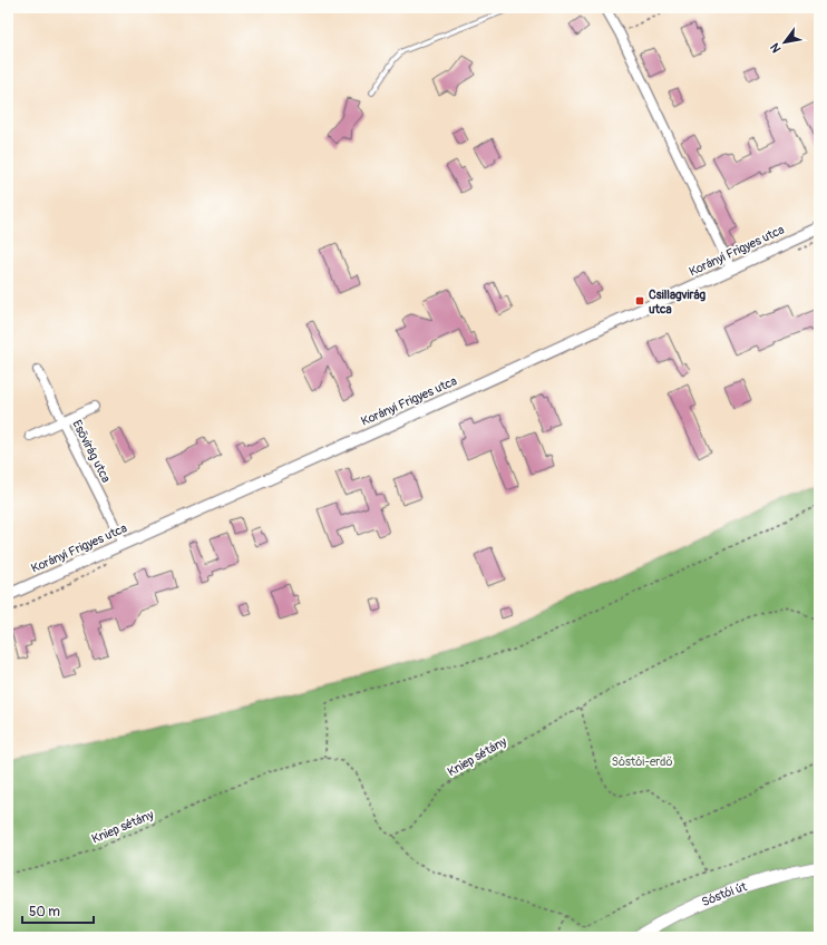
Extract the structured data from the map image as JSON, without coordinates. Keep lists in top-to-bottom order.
{
  "streets": {
    "main road": ["Sóstói út"],
    "street": ["Korányi Frigyes utca", "Esővirág utca"],
    "path": ["Kniep sétány"]
  },
  "crossings": [
    ["Korányi Frigyes utca", "Esővirág utca"]
  ],
  "parks": ["Sóstói-erdő"],
  "places": {
    "transit": ["Csillagvirág utca"]
  },
  "scale_bar": "50 m",
  "north": "bottom left"
}
